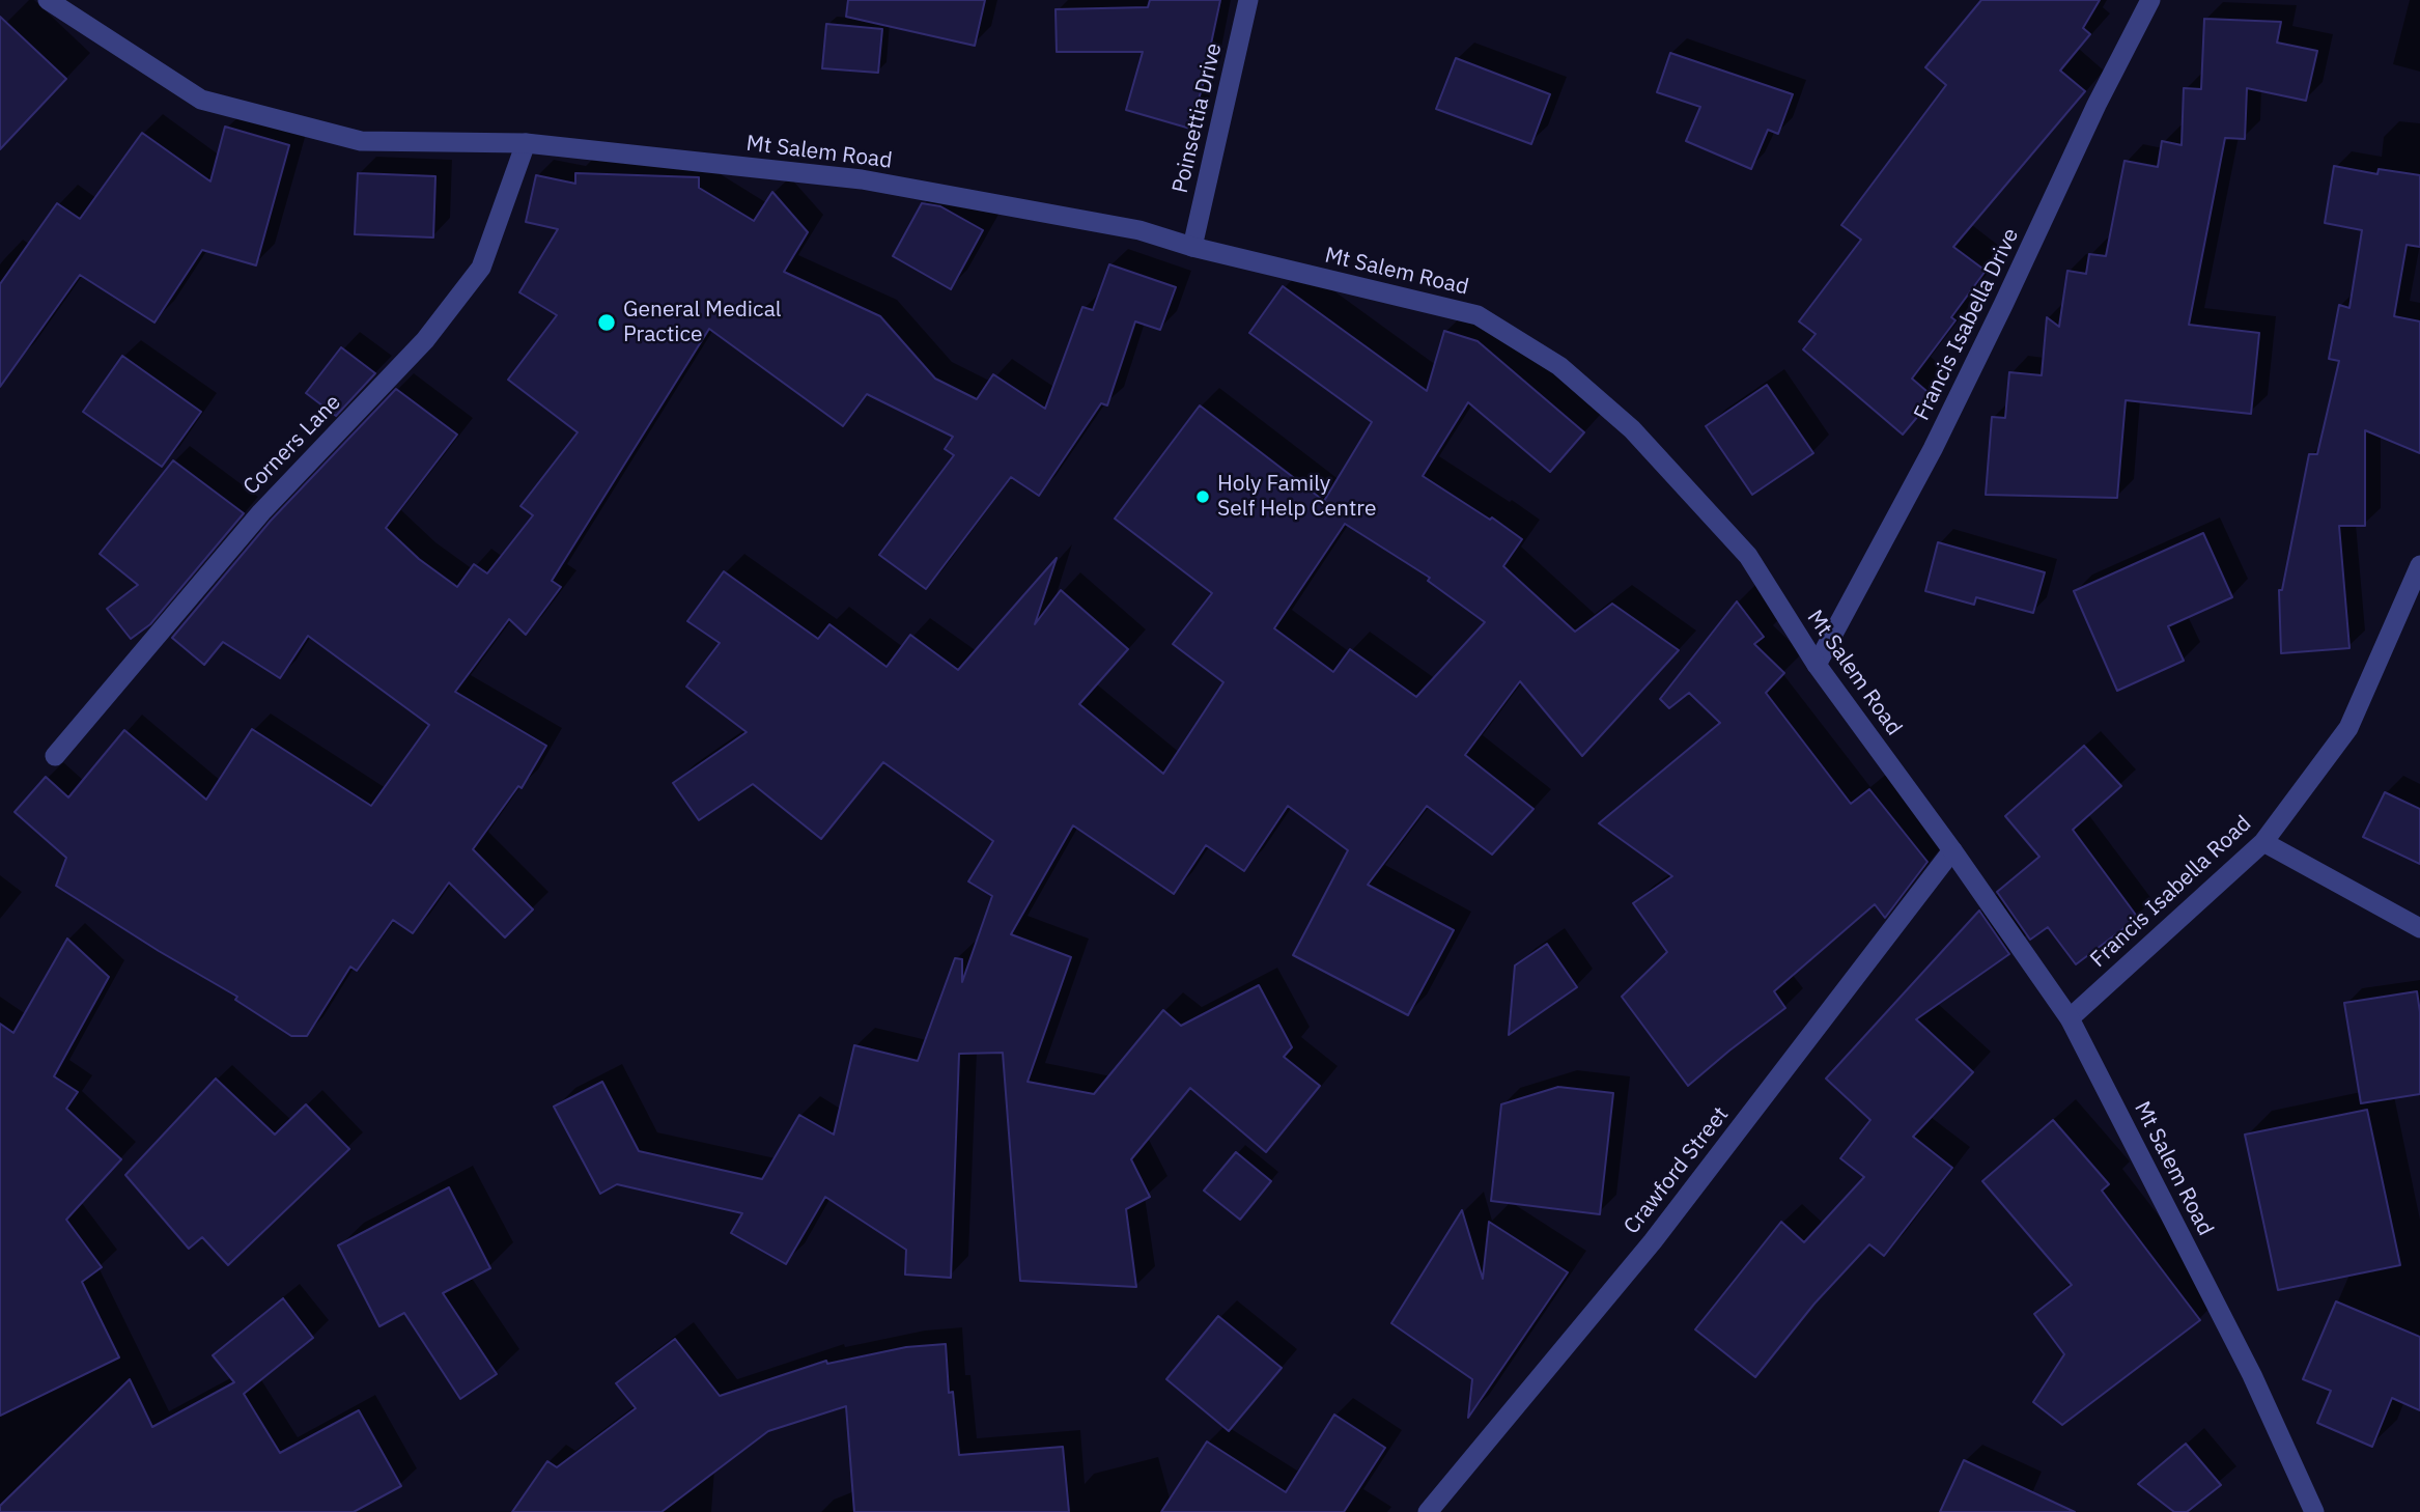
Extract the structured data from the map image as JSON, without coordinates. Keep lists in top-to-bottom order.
{
  "streets": {
    "street": [
      "Poinsettia Drive",
      "Mt Salem Road",
      "Francis Isabella Drive",
      "Corners Lane",
      "Francis Isabella Road",
      "Crawford Street"
    ]
  },
  "crossings": [
    ["Poinsettia Drive", "Mt Salem Road"],
    ["Mt Salem Road", "Francis Isabella Drive"],
    ["Mt Salem Road", "Corners Lane"],
    ["Mt Salem Road", "Francis Isabella Road"],
    ["Mt Salem Road", "Crawford Street"]
  ],
  "places": ["General Medical Practice", "Holy Family Self Help Centre"]
}
